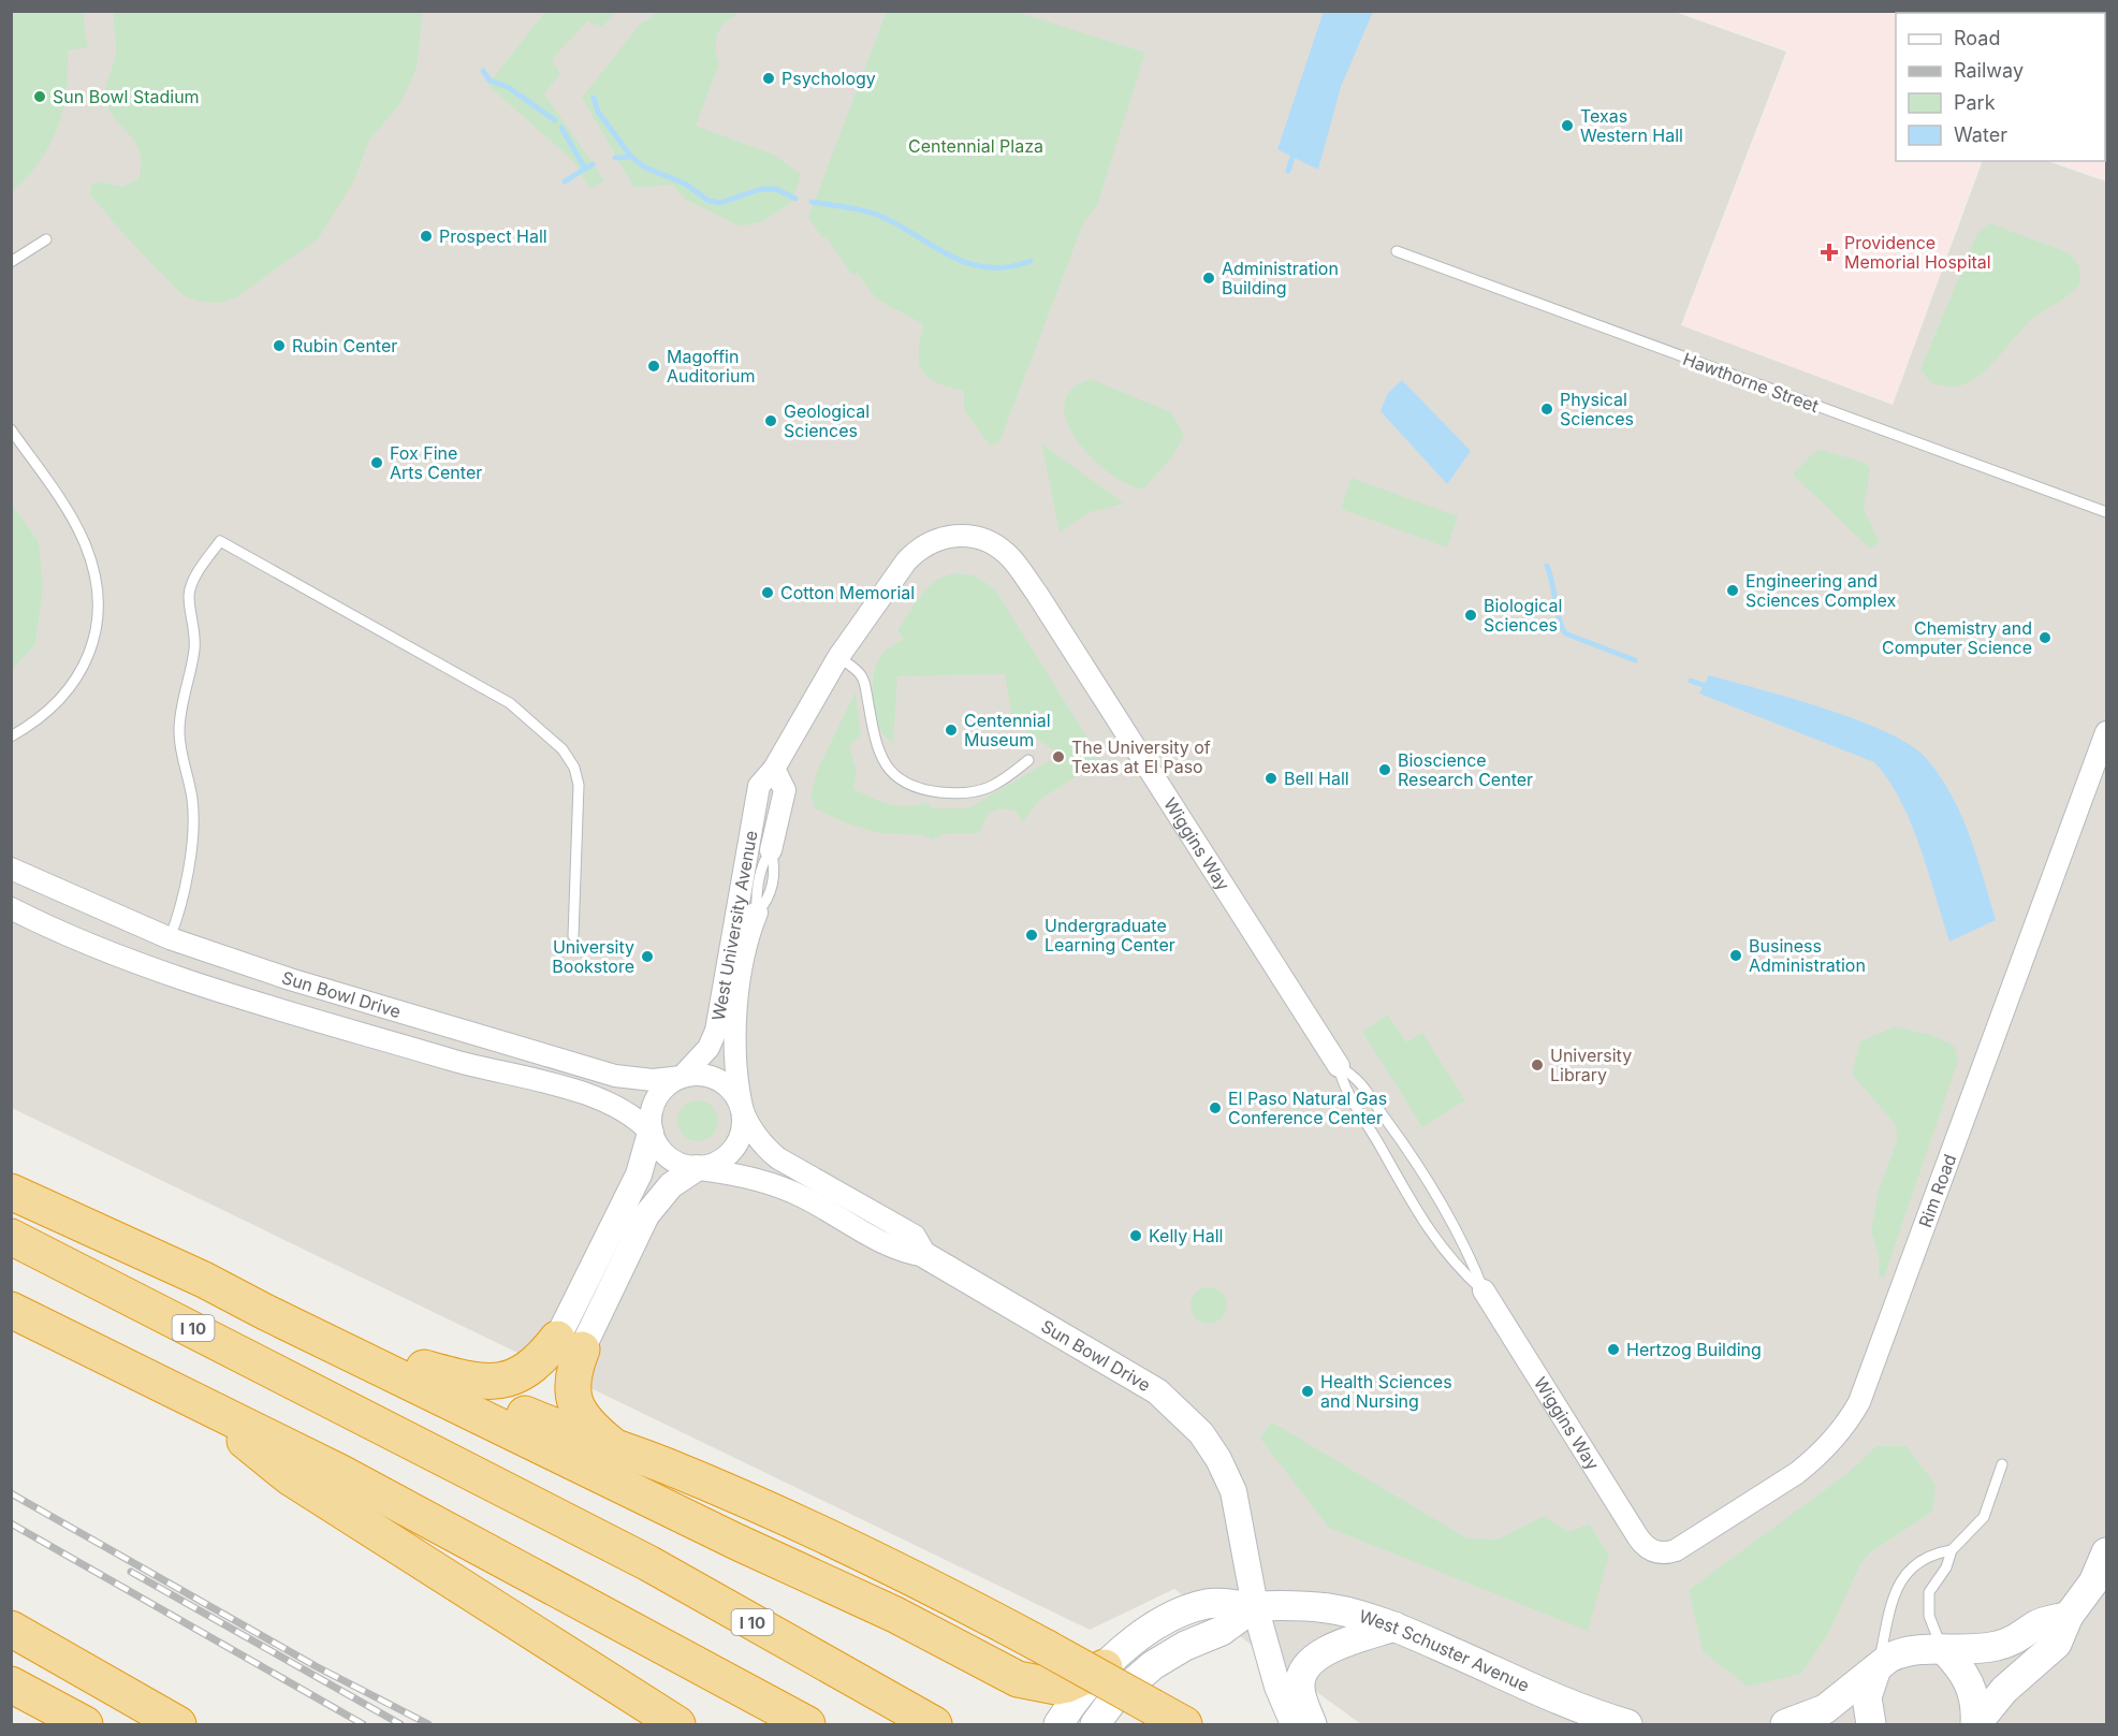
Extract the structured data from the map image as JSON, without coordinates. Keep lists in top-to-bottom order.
{
  "streets": {
    "highway": ["I 10"],
    "main road": ["West Schuster Avenue"],
    "street": [
      "Wiggins Way",
      "West University Avenue",
      "Sun Bowl Drive",
      "Rim Road"
    ],
    "lane": ["Hawthorne Street"]
  },
  "crossings": [
    ["Wiggins Way", "West University Avenue"],
    ["Wiggins Way", "Rim Road"],
    ["West University Avenue", "Sun Bowl Drive"],
    ["Sun Bowl Drive", "West Schuster Avenue"]
  ],
  "parks": ["Centennial Plaza"],
  "places": {
    "other": [
      "Psychology",
      "Sun Bowl Stadium",
      "Texas Western Hall",
      "Prospect Hall",
      "Administration Building",
      "Rubin Center",
      "Magoffin Auditorium",
      "Physical Sciences",
      "Geological Sciences",
      "Fox Fine Arts Center",
      "Engineering and Sciences Complex",
      "Cotton Memorial",
      "Biological Sciences",
      "Chemistry and Computer Science",
      "Centennial Museum",
      "The University of Texas at El Paso",
      "Bioscience Research Center",
      "Bell Hall",
      "Undergraduate Learning Center",
      "Business Administration",
      "University Bookstore",
      "University Library",
      "El Paso Natural Gas Conference Center",
      "Kelly Hall",
      "Hertzog Building",
      "Health Sciences and Nursing"
    ],
    "health": ["Providence Memorial Hospital"]
  },
  "legend": [
    "Road",
    "Railway",
    "Park",
    "Water"
  ]
}
